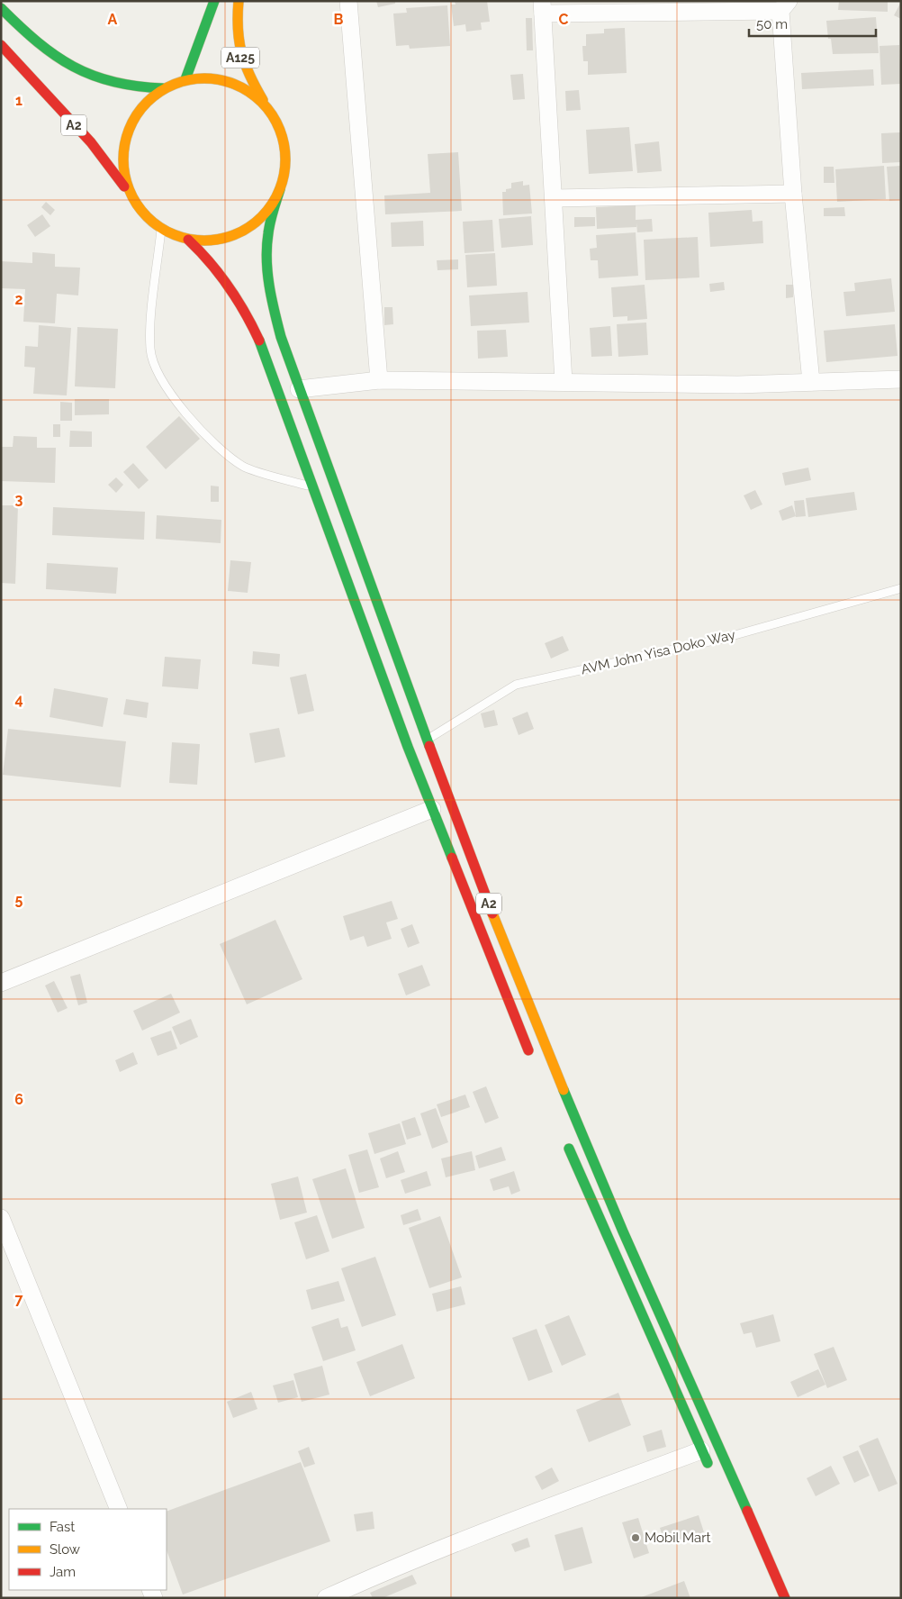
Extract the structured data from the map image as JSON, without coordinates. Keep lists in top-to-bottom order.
{
  "streets": {
    "highway": ["A125", "A2"],
    "lane": ["AVM John Yisa Doko Way"]
  },
  "crossings": [
    ["A2", "AVM John Yisa Doko Way"]
  ],
  "places": ["Mobil Mart"],
  "legend": ["Fast", "Slow", "Jam"],
  "scale_bar": "50 m",
  "grid": {
    "columns": ["A", "B", "C"],
    "rows": [
      "1",
      "2",
      "3",
      "4",
      "5",
      "6",
      "7"
    ]
  }
}
